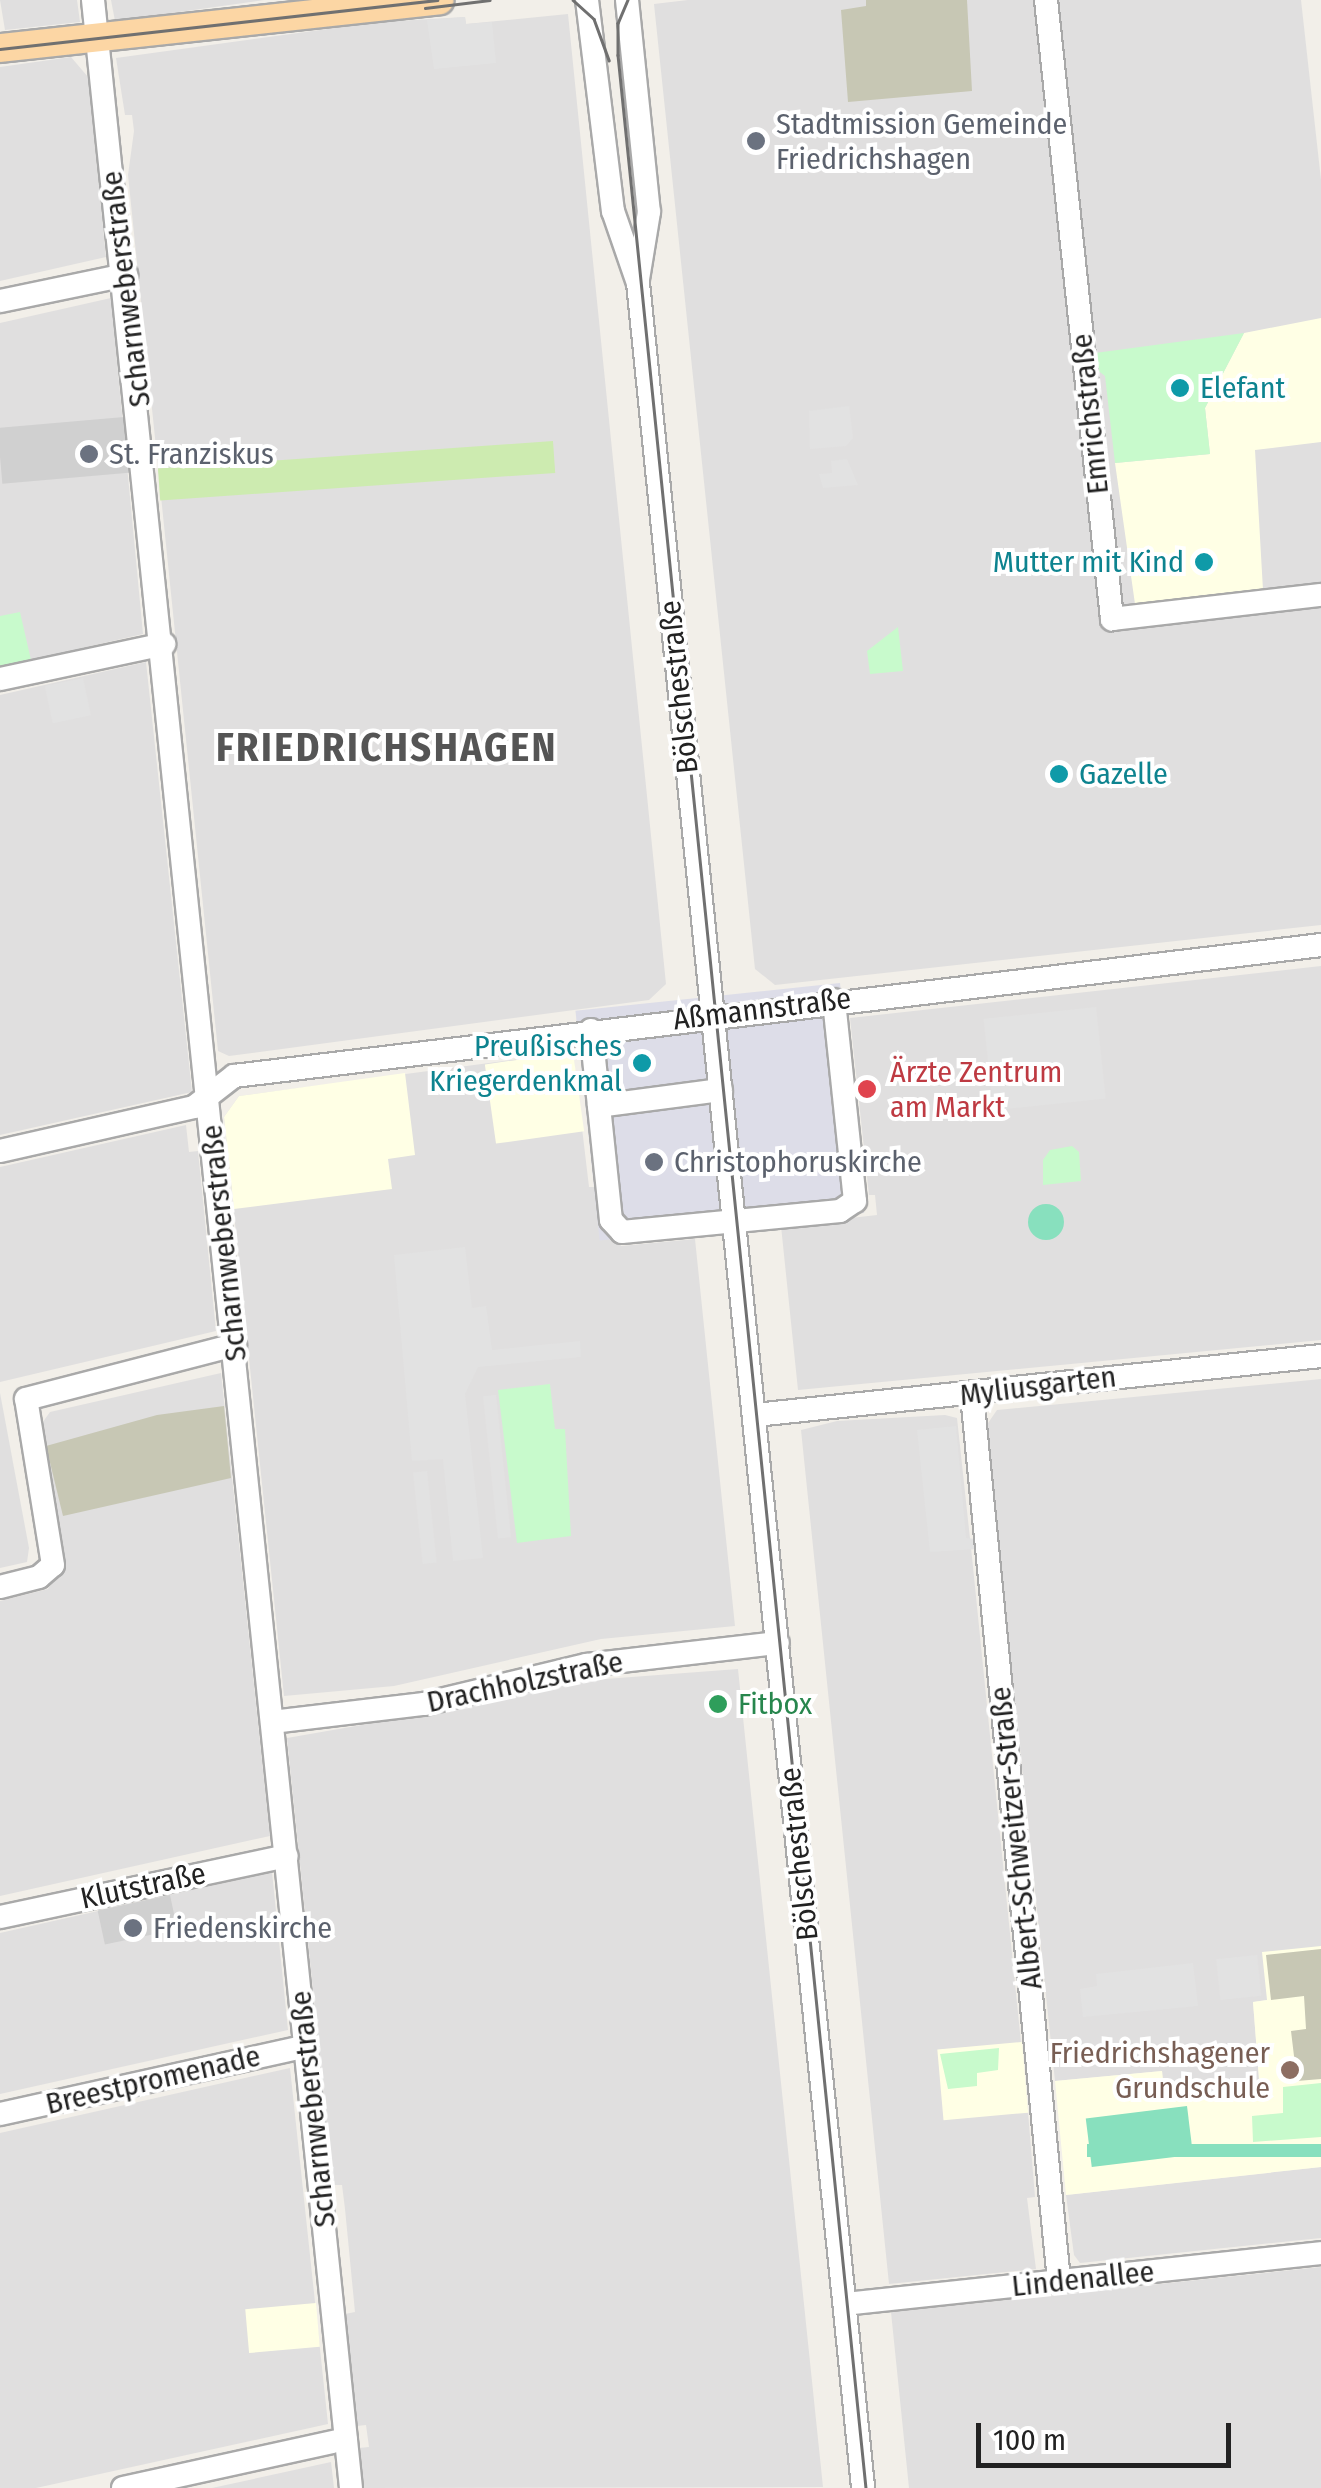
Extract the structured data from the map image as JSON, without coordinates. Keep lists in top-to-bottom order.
{
  "streets": {
    "street": [
      "Scharnweberstraße",
      "Emrichstraße",
      "Bölschestraße",
      "Aßmannstraße",
      "Myliusgarten",
      "Drachholzstraße",
      "Albert-Schweitzer-Straße",
      "Klutstraße",
      "Breestpromenade",
      "Lindenallee"
    ]
  },
  "crossings": [
    ["Scharnweberstraße", "Aßmannstraße"],
    ["Scharnweberstraße", "Drachholzstraße"],
    ["Scharnweberstraße", "Klutstraße"],
    ["Scharnweberstraße", "Breestpromenade"],
    ["Bölschestraße", "Aßmannstraße"],
    ["Bölschestraße", "Myliusgarten"],
    ["Bölschestraße", "Drachholzstraße"],
    ["Bölschestraße", "Lindenallee"],
    ["Myliusgarten", "Albert-Schweitzer-Straße"],
    ["Albert-Schweitzer-Straße", "Lindenallee"]
  ],
  "districts": ["FRIEDRICHSHAGEN"],
  "places": [
    "Stadtmission Gemeinde Friedrichshagen",
    "Elefant",
    "St. Franziskus",
    "Mutter mit Kind",
    "Gazelle",
    "Preußisches Kriegerdenkmal",
    "Ärzte Zentrum am Markt",
    "Christophoruskirche",
    "Fitbox",
    "Friedenskirche",
    "Friedrichshagener Grundschule"
  ],
  "scale_bar": "100 m"
}
